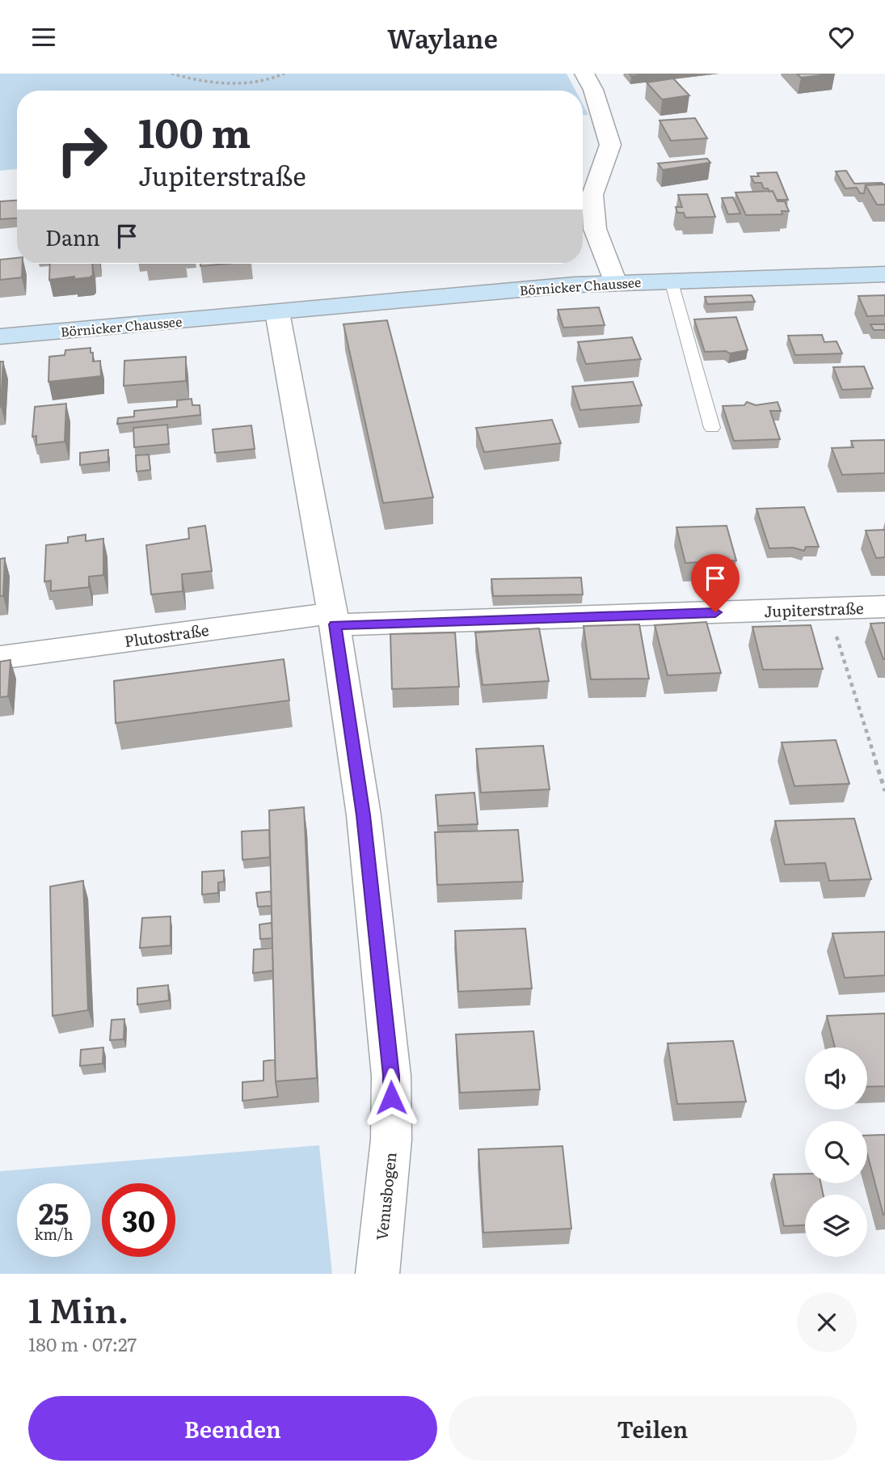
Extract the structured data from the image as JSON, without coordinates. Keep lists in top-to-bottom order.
{
  "streets": {
    "main road": ["Börnicker Chaussee"],
    "street": ["Jupiterstraße", "Plutostraße", "Venusbogen"]
  },
  "crossings": [
    ["Jupiterstraße", "Plutostraße"],
    ["Jupiterstraße", "Venusbogen"],
    ["Plutostraße", "Venusbogen"]
  ],
  "page": {
    "header": "Waylane",
    "turn": ["100 m", "Jupiterstraße"],
    "then": "Dann",
    "speed": "25 km/h",
    "limit": "30",
    "heading": ["1 Min.", "180 m · 07:27"],
    "buttons": ["Beenden", "Teilen"]
  }
}
